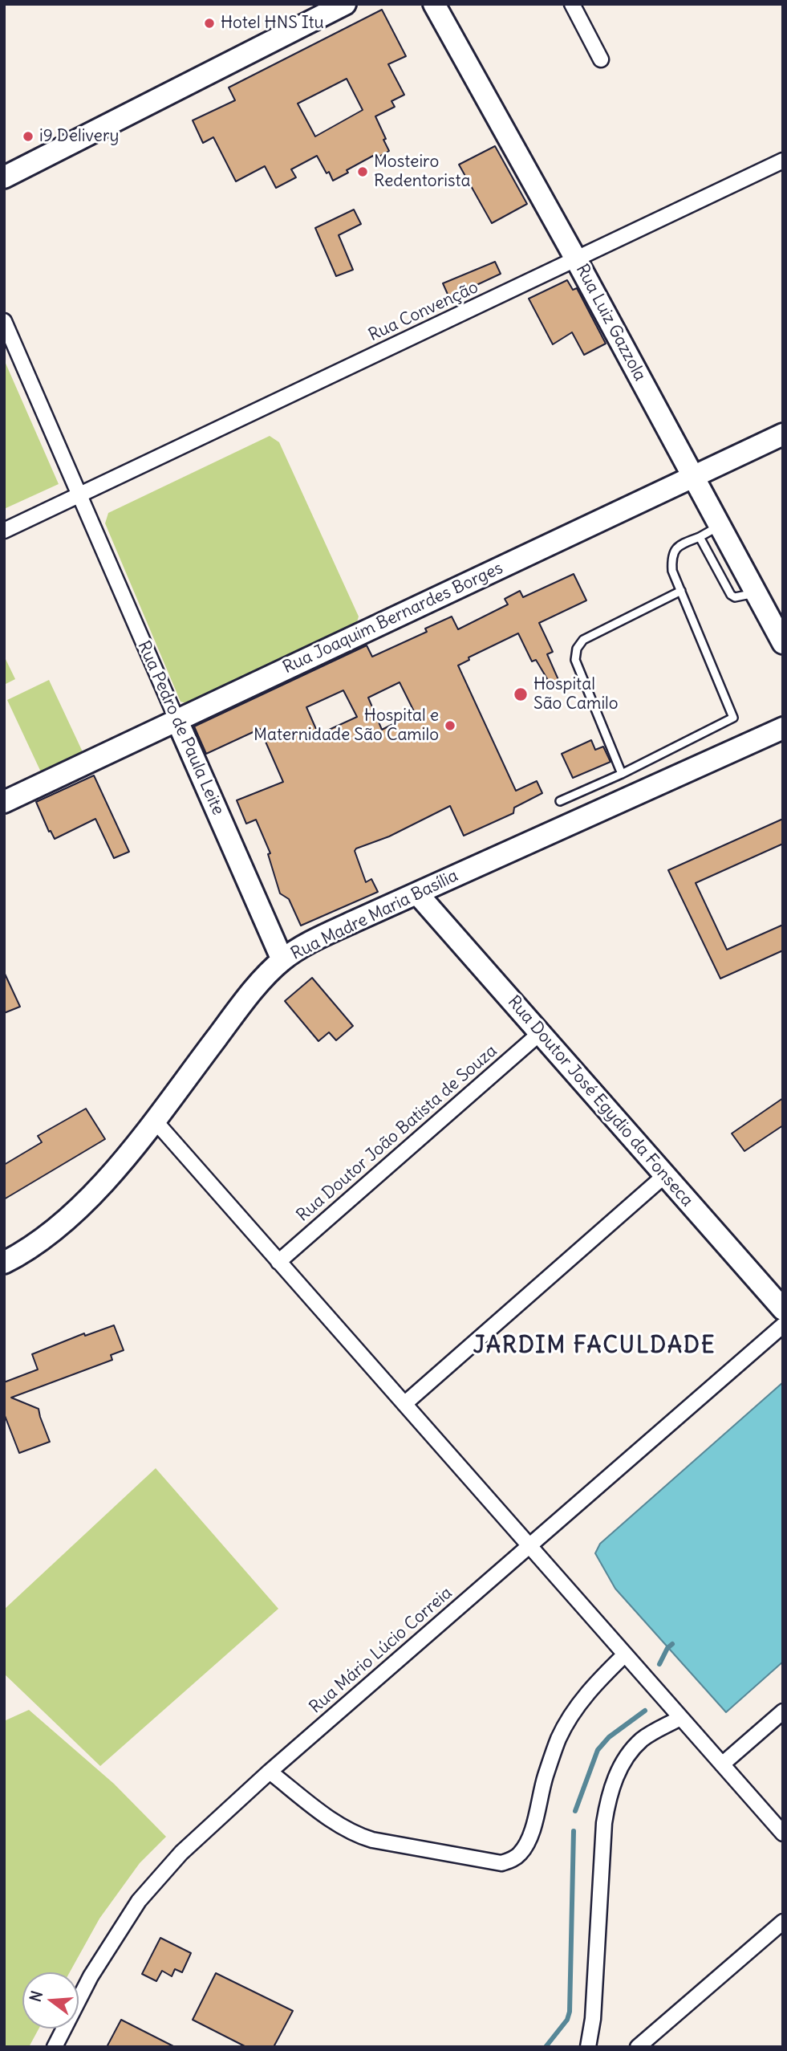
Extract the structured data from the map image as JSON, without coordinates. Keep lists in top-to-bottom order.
{
  "streets": {
    "street": [
      "Rua Convenção",
      "Rua Luiz Gazzola",
      "Rua Joaquim Bernardes Borges",
      "Rua Pedro de Paula Leite",
      "Rua Madre Maria Basília",
      "Rua Doutor José Egydio da Fonseca",
      "Rua Doutor João Batista de Souza",
      "Rua Mário Lúcio Correia"
    ]
  },
  "crossings": [
    ["Rua Convenção", "Rua Luiz Gazzola"],
    ["Rua Convenção", "Rua Pedro de Paula Leite"],
    ["Rua Luiz Gazzola", "Rua Joaquim Bernardes Borges"],
    ["Rua Joaquim Bernardes Borges", "Rua Pedro de Paula Leite"],
    ["Rua Pedro de Paula Leite", "Rua Madre Maria Basília"],
    ["Rua Madre Maria Basília", "Rua Doutor José Egydio da Fonseca"],
    ["Rua Doutor José Egydio da Fonseca", "Rua Doutor João Batista de Souza"]
  ],
  "districts": ["JARDIM FACULDADE"],
  "places": [
    "Hotel HNS Itu",
    "i9 Delivery",
    "Mosteiro Redentorista",
    "Hospital São Camilo",
    "Hospital e Maternidade São Camilo"
  ],
  "north": "left"
}
